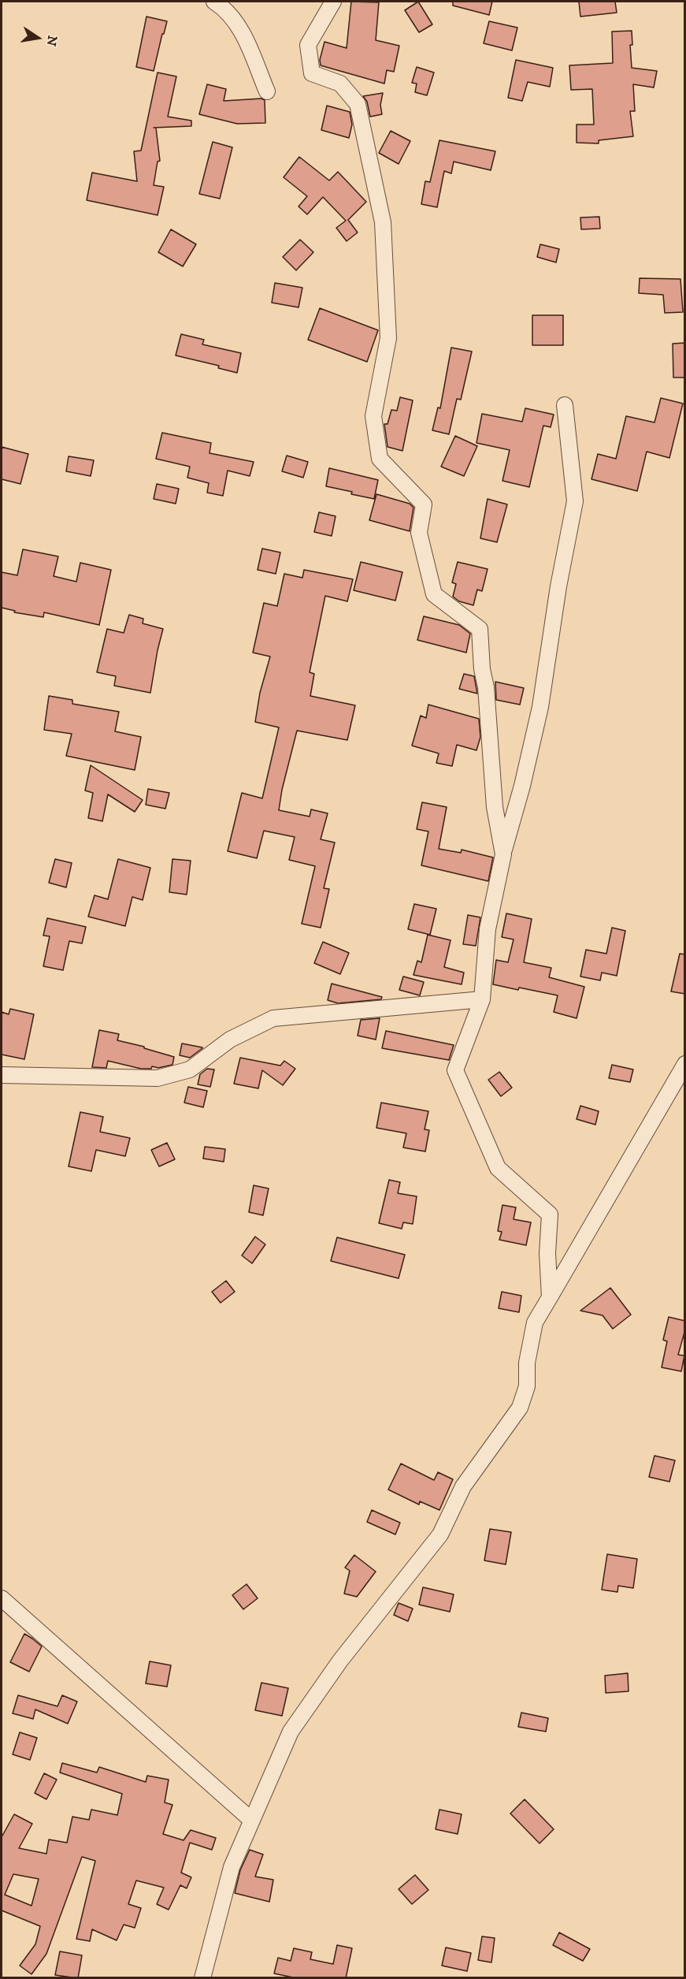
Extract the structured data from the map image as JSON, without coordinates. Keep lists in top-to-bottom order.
{
  "north": "right"
}
